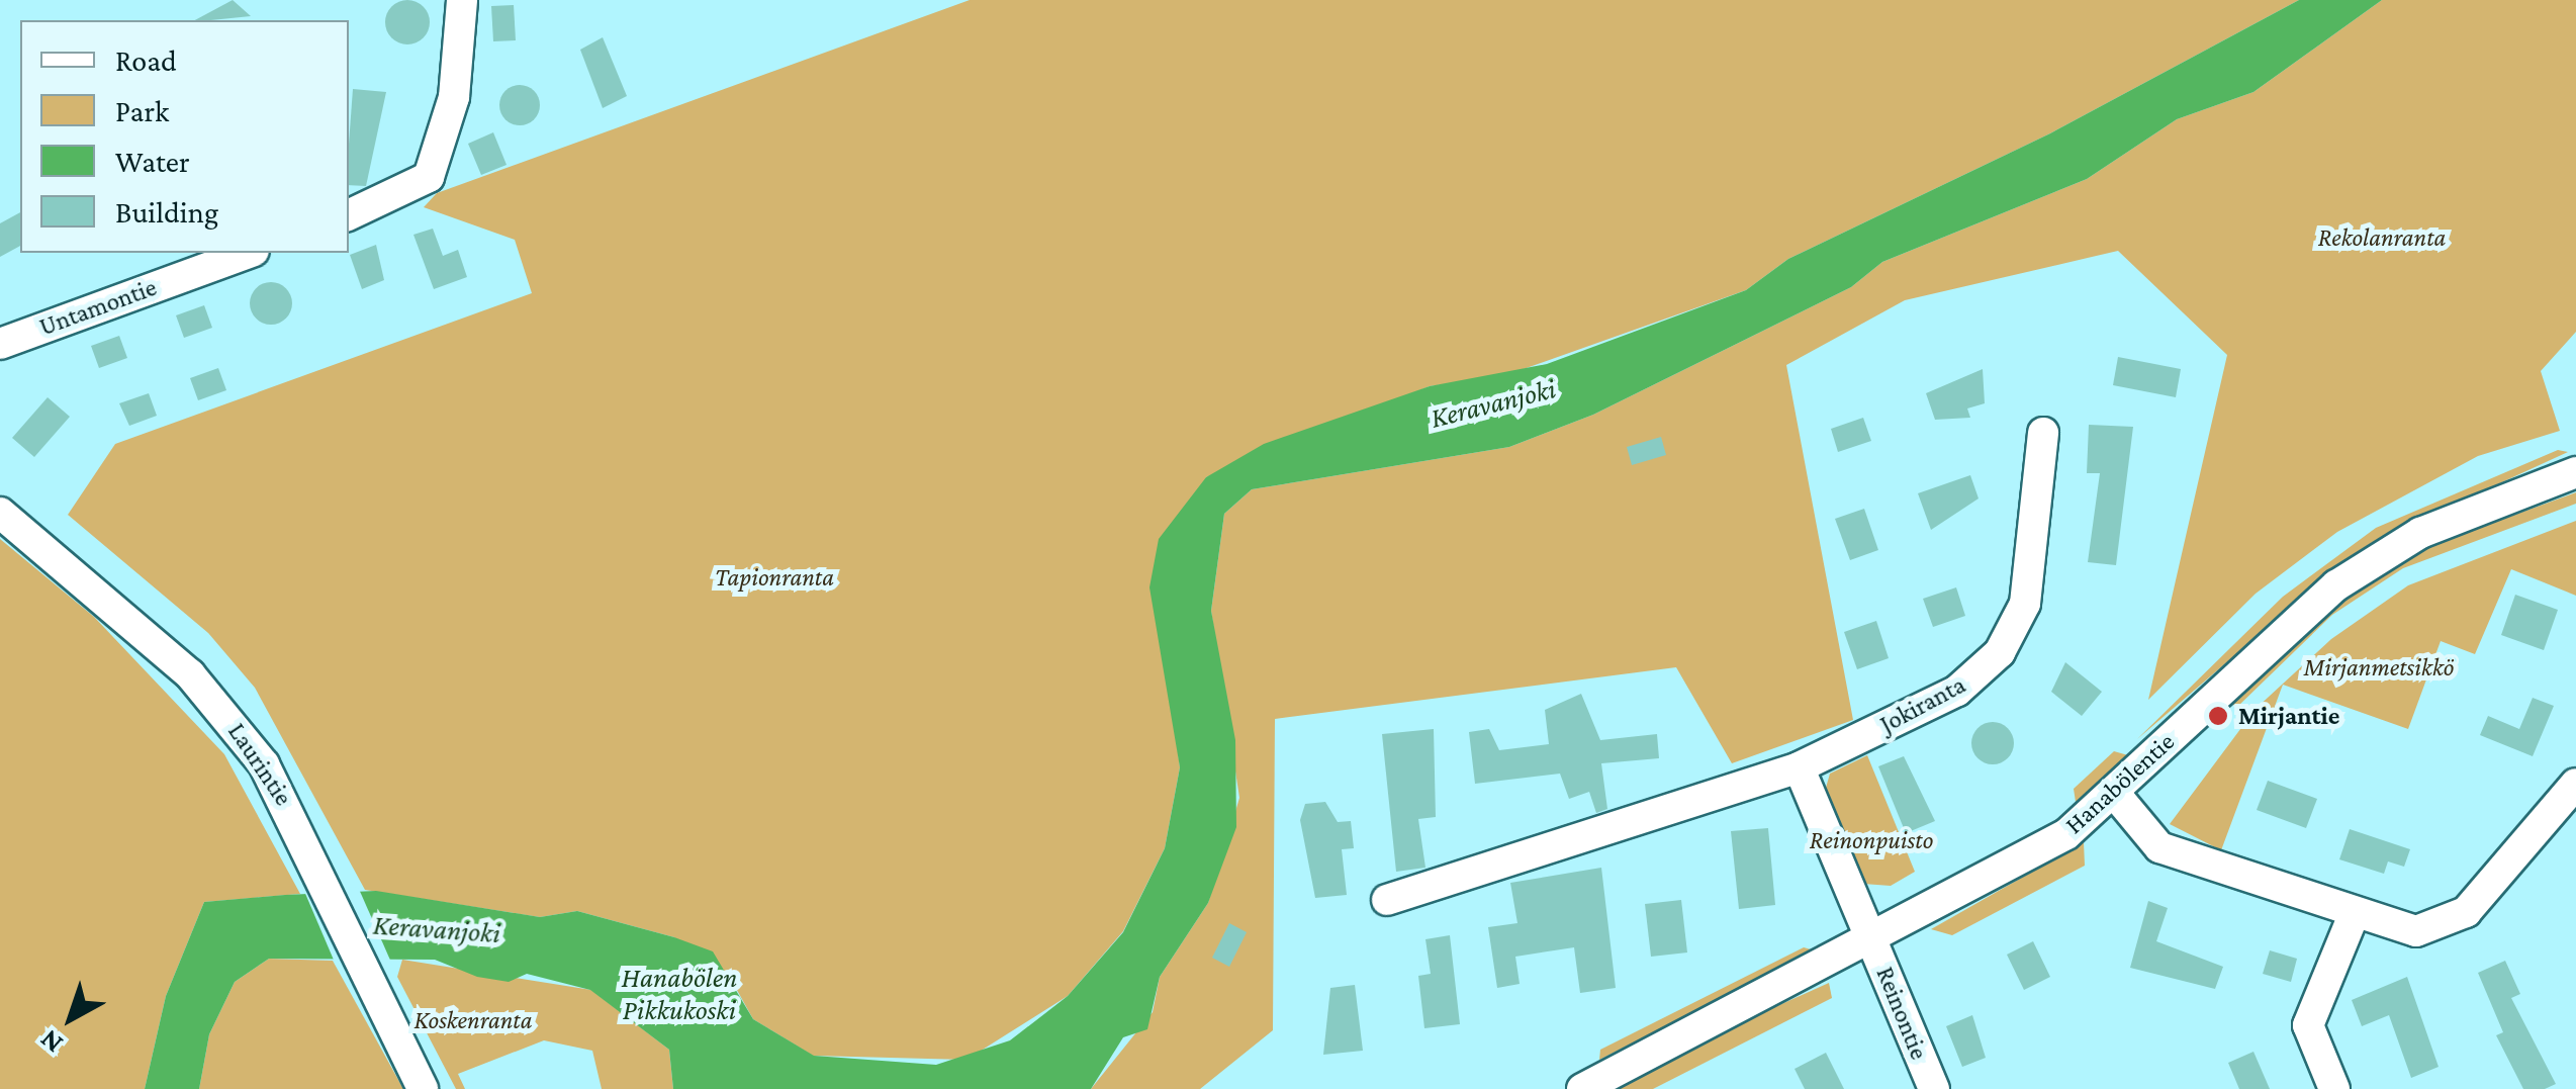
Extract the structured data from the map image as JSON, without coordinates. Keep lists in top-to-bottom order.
{
  "streets": {
    "street": [
      "Untamontie",
      "Jokiranta",
      "Laurintie",
      "Hanabölentie",
      "Reinontie"
    ]
  },
  "crossings": [
    ["Hanabölentie", "Reinontie"]
  ],
  "water": ["Keravanjoki", "Hanabölen Pikkukoski"],
  "parks": [
    "Rekolanranta",
    "Tapionranta",
    "Mirjanmetsikkö",
    "Reinonpuisto",
    "Koskenranta"
  ],
  "places": ["Mirjantie"],
  "legend": [
    "Road",
    "Park",
    "Water",
    "Building"
  ],
  "north": "bottom left"
}
